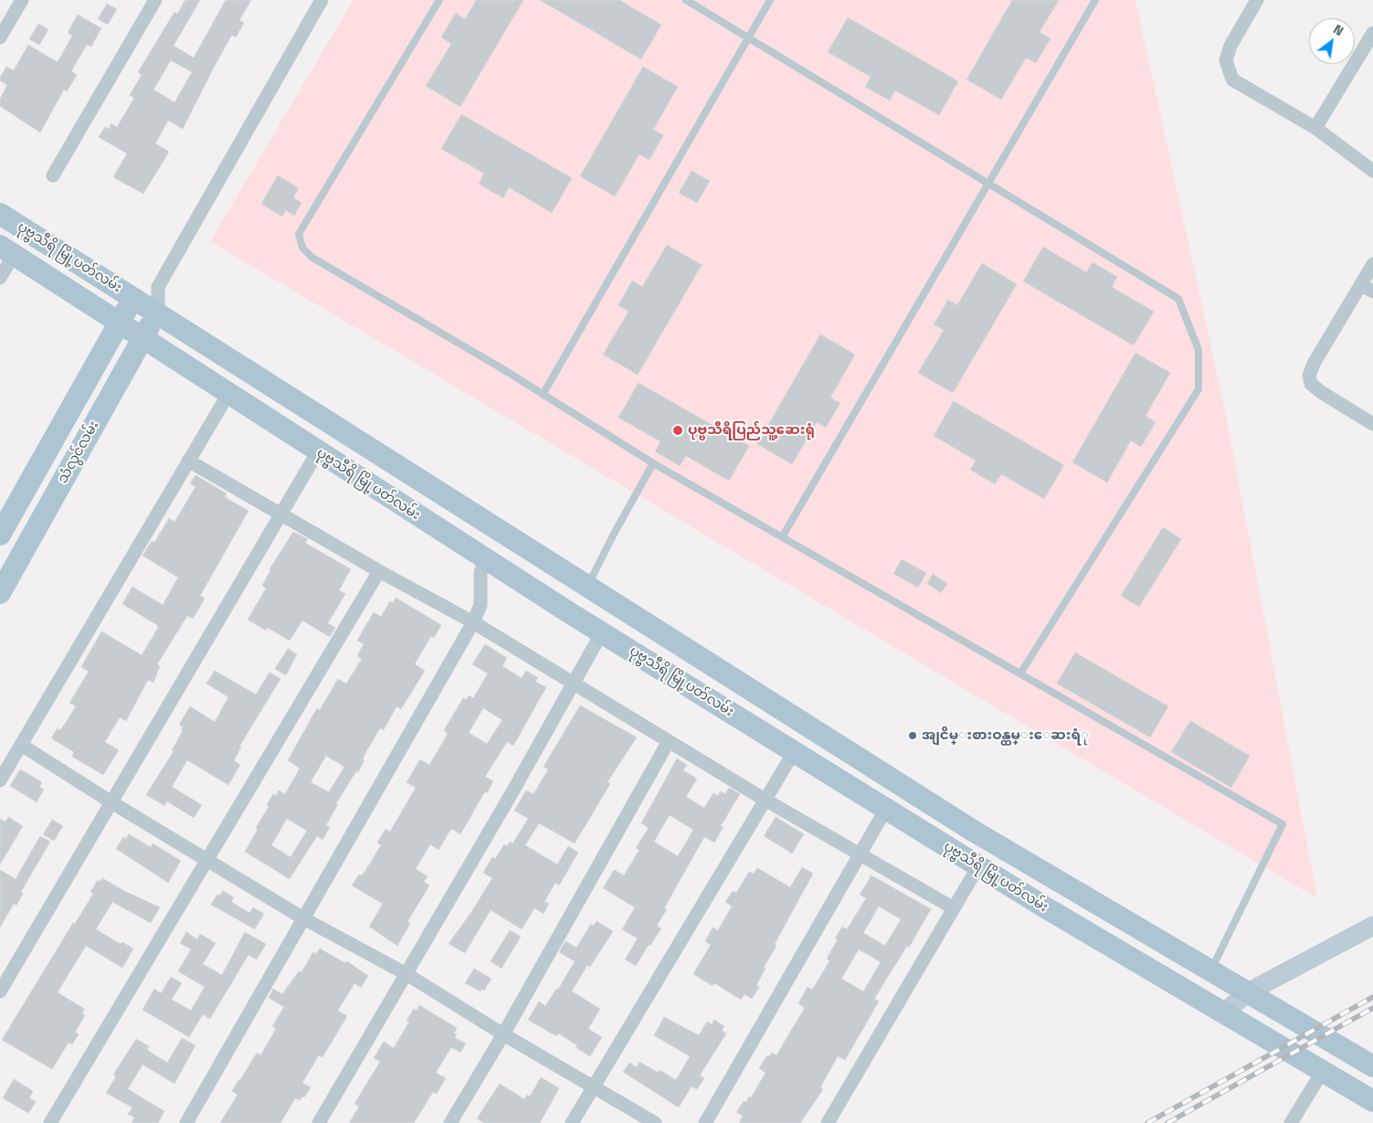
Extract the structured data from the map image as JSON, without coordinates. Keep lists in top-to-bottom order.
{
  "streets": {
    "main road": ["ပုဗ္ဗသီရိ မြို့ပတ်လမ်း", "သံလွင်လမ်း"]
  },
  "crossings": [
    ["ပုဗ္ဗသီရိ မြို့ပတ်လမ်း", "သံလွင်လမ်း"]
  ],
  "places": ["ပုဗ္ဗသီရိပြည်သူ့ဆေးရုံ", "အျငိမ္းစားဝန္ထမ္းေဆးရံု"],
  "north": "top right"
}
